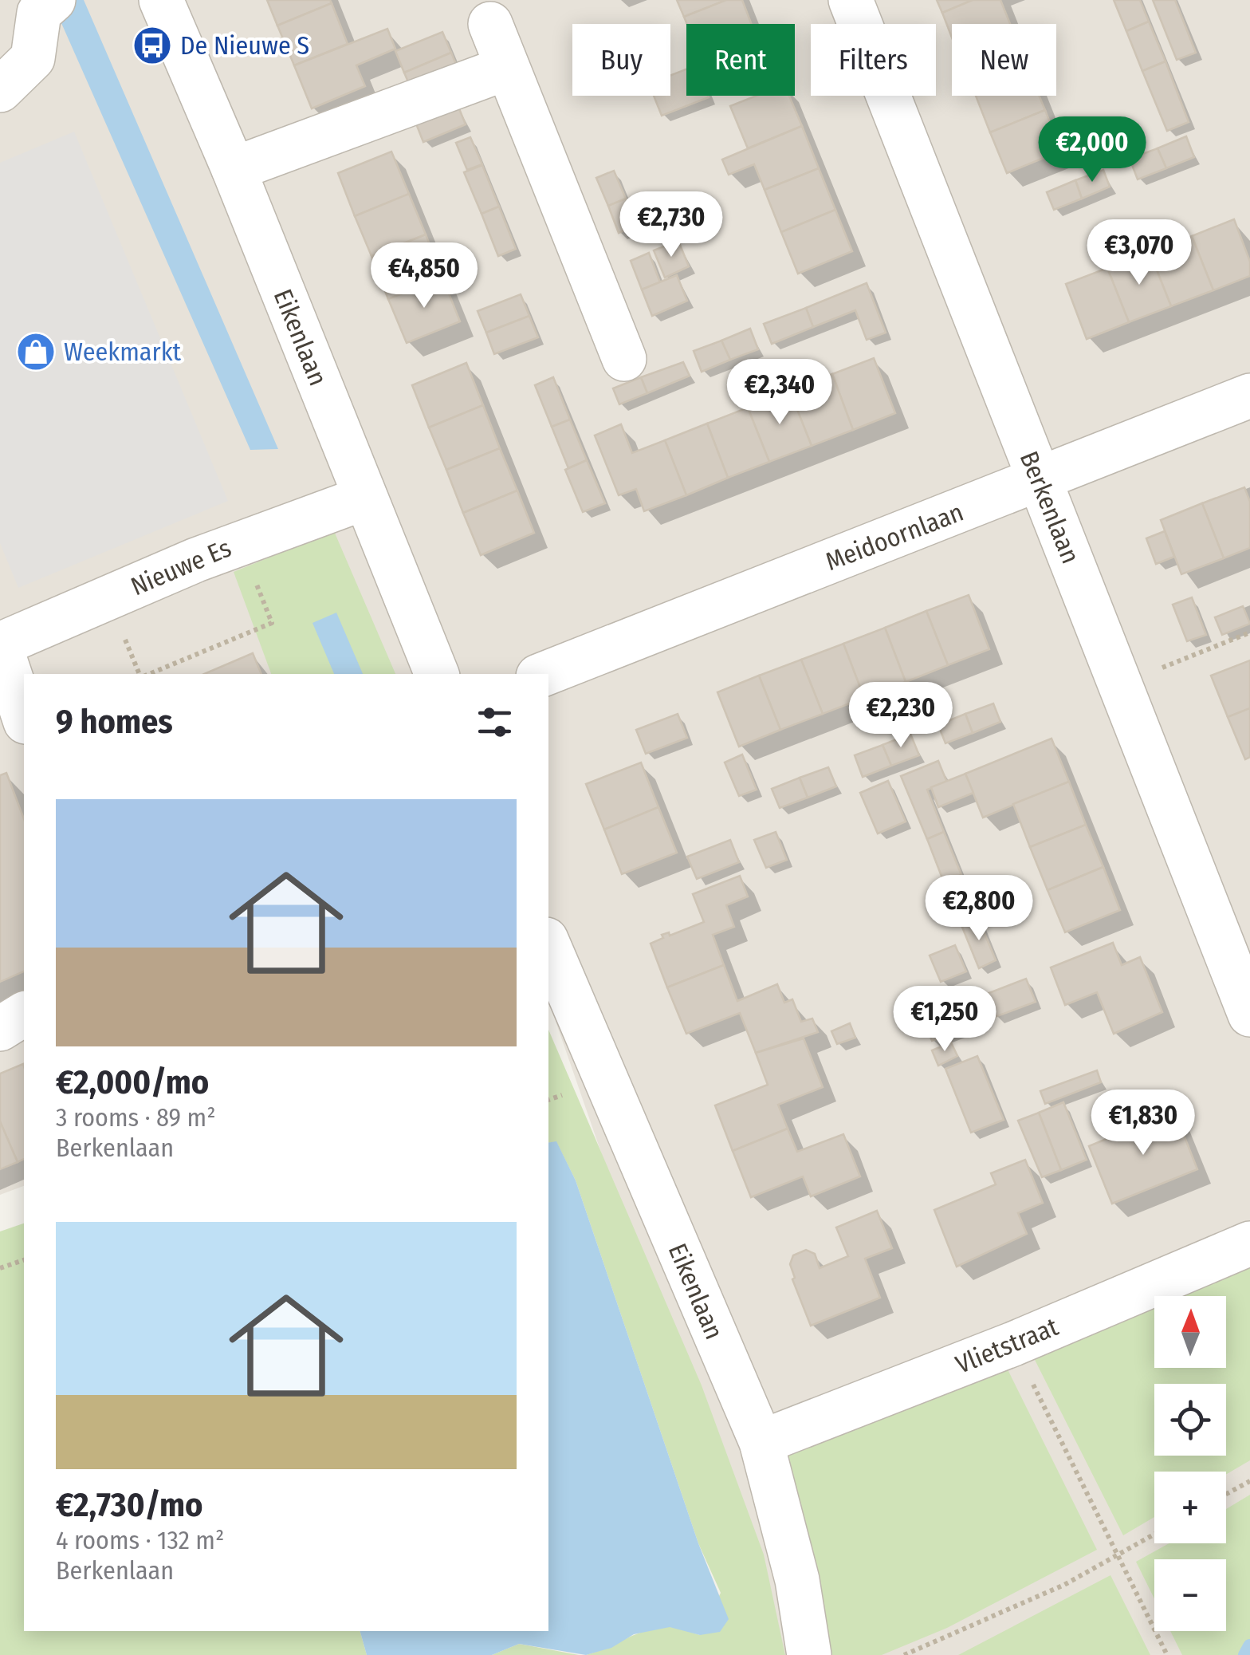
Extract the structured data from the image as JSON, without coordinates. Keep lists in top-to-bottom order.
{
  "streets": {
    "street": [
      "Eikenlaan",
      "Berkenlaan",
      "Meidoornlaan",
      "Nieuwe Es",
      "Vlietstraat"
    ]
  },
  "crossings": [
    ["Eikenlaan", "Nieuwe Es"],
    ["Eikenlaan", "Vlietstraat"],
    ["Berkenlaan", "Meidoornlaan"]
  ],
  "places": {
    "bus stop": ["De Nieuwe S"],
    "shop": ["Weekmarkt"]
  },
  "north": "top",
  "page": {
    "chip": [
      "Buy",
      "Rent",
      "Filters",
      "New"
    ],
    "price": [
      "€2,000",
      "€2,730",
      "€3,070",
      "€4,850",
      "€2,340",
      "€2,230",
      "€2,800",
      "€1,250",
      "€1,830"
    ],
    "heading": "9 homes",
    "list": [
      {
        "name": "€2,000/mo",
        "note": "3 rooms · 89 m² · Berkenlaan"
      },
      {
        "name": "€2,730/mo",
        "note": "4 rooms · 132 m² · Berkenlaan"
      }
    ],
    "map_buttons": ["+", "−"]
  }
}
